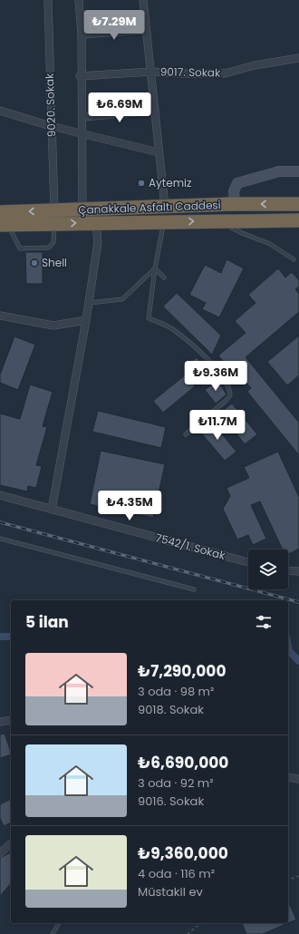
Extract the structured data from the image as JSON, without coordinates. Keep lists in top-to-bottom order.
{
  "streets": {
    "highway": ["Çanakkale Asfaltı Caddesi"],
    "street": ["9017. Sokak", "9020. Sokak", "7542/1. Sokak"]
  },
  "crossings": [
    ["9020. Sokak", "Çanakkale Asfaltı Caddesi"]
  ],
  "places": ["Aytemiz", "Shell"],
  "page": {
    "price": [
      "₺7.29M",
      "₺6.69M",
      "₺9.36M",
      "₺11.7M",
      "₺4.35M"
    ],
    "heading": "5 ilan",
    "list": [
      {
        "name": "₺7,290,000",
        "note": "3 oda · 98 m² · 9018. Sokak"
      },
      {
        "name": "₺6,690,000",
        "note": "3 oda · 92 m² · 9016. Sokak"
      },
      {
        "name": "₺9,360,000",
        "note": "4 oda · 116 m² · Müstakil ev"
      }
    ]
  }
}
